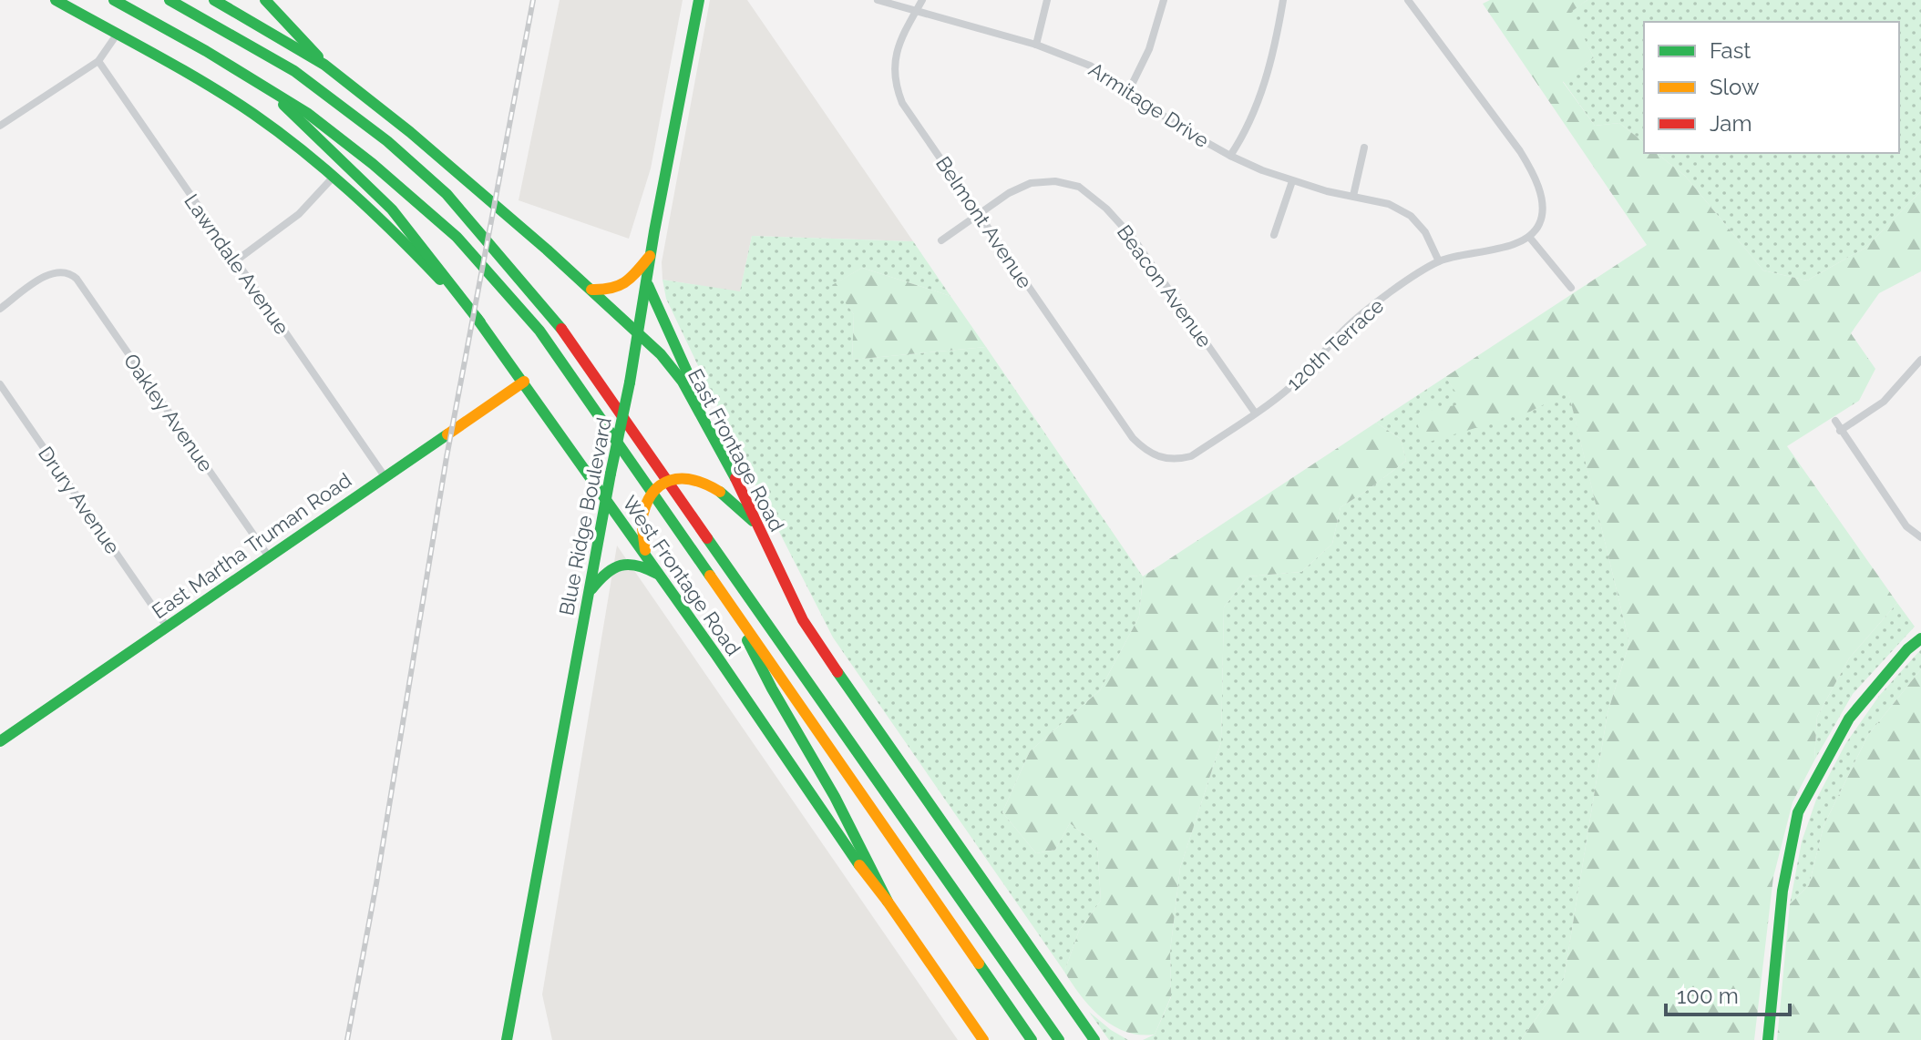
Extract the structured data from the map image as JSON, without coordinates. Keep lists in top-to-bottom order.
{
  "streets": {
    "main road": [
      "East Frontage Road",
      "Blue Ridge Boulevard",
      "East Martha Truman Road",
      "West Frontage Road"
    ],
    "street": [
      "Armitage Drive",
      "Belmont Avenue",
      "Lawndale Avenue",
      "Beacon Avenue",
      "120th Terrace",
      "Oakley Avenue",
      "Drury Avenue"
    ]
  },
  "crossings": [
    ["Armitage Drive", "Belmont Avenue"],
    ["Armitage Drive", "120th Terrace"],
    ["Belmont Avenue", "Beacon Avenue"],
    ["Belmont Avenue", "120th Terrace"],
    ["Lawndale Avenue", "East Martha Truman Road"],
    ["Beacon Avenue", "120th Terrace"],
    ["Oakley Avenue", "East Martha Truman Road"],
    ["East Frontage Road", "Blue Ridge Boulevard"],
    ["Drury Avenue", "East Martha Truman Road"],
    ["Blue Ridge Boulevard", "West Frontage Road"],
    ["East Martha Truman Road", "West Frontage Road"]
  ],
  "legend": ["Fast", "Slow", "Jam"],
  "scale_bar": "100 m"
}
